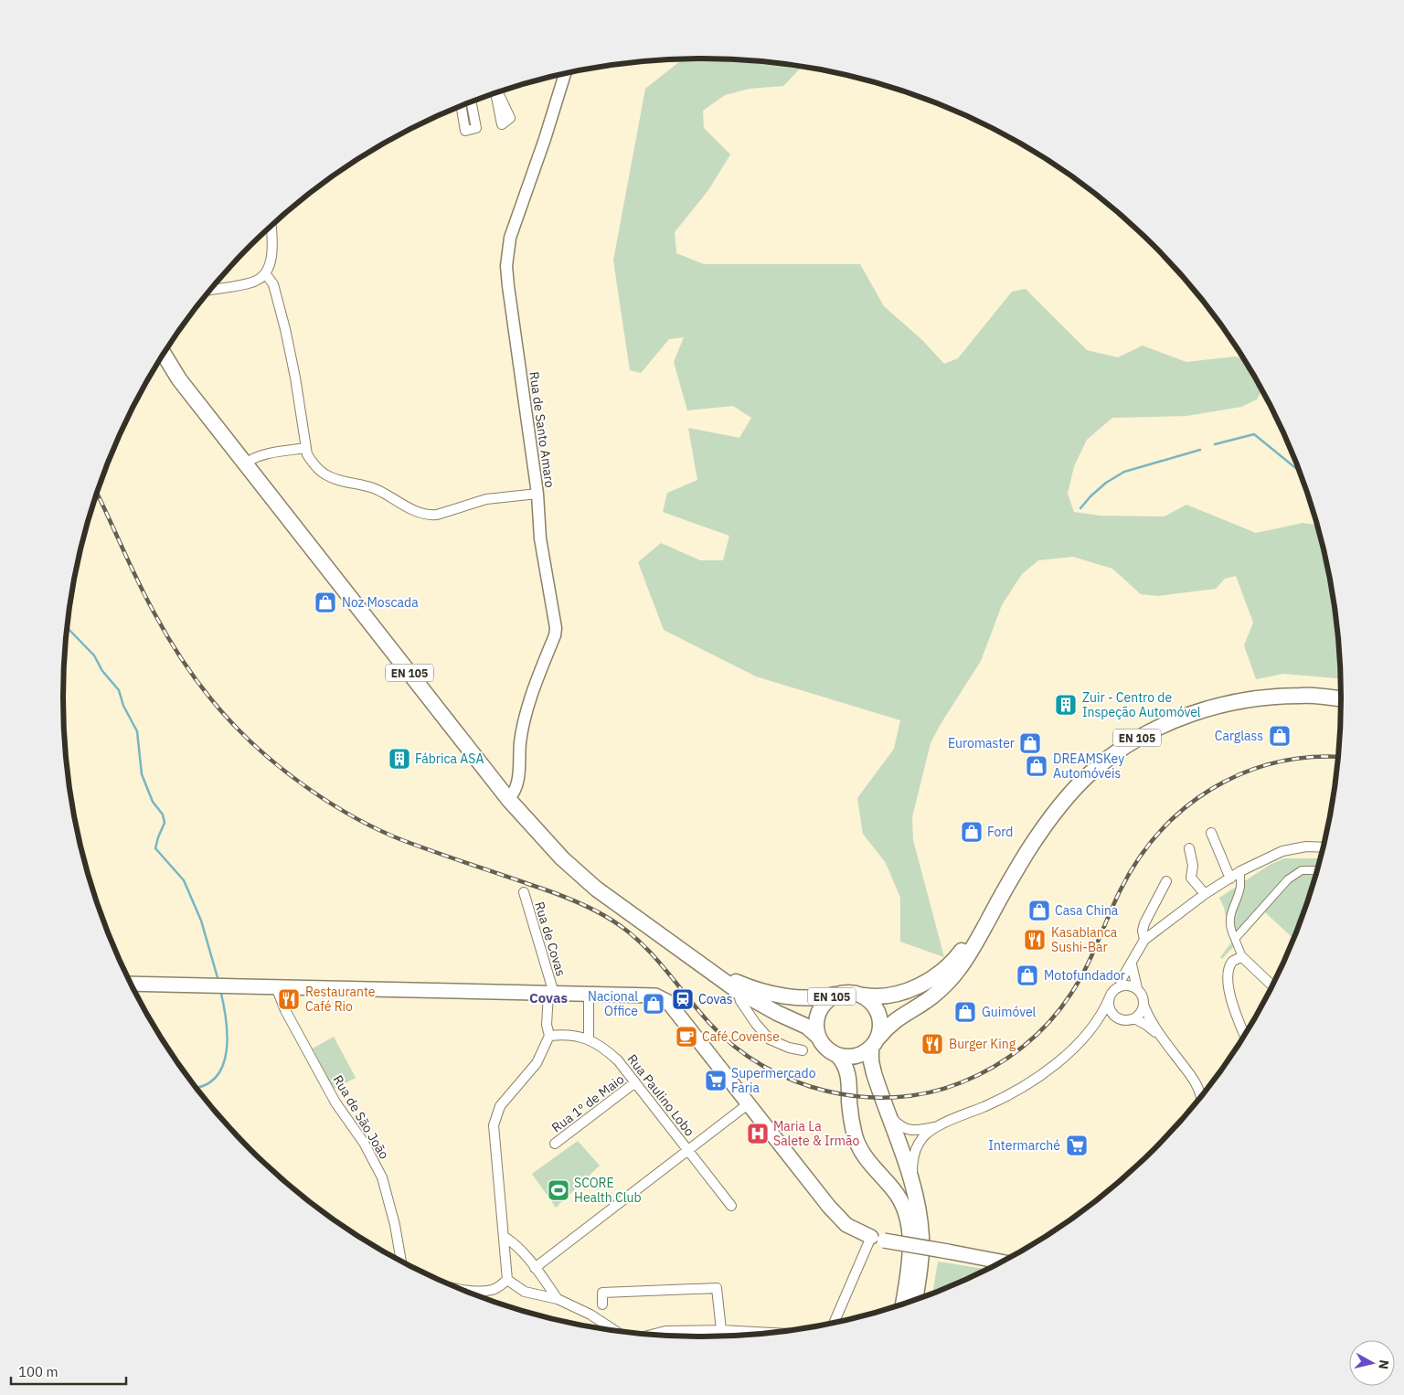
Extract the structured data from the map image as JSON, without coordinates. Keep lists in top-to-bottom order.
{
  "streets": {
    "main road": ["EN 105"],
    "street": [
      "Rua de Santo Amaro",
      "Rua de Covas",
      "Rua Paulino Lobo",
      "Rua 1º de Maio",
      "Rua de São João"
    ]
  },
  "crossings": [
    ["Rua de Santo Amaro", "EN 105"],
    ["Rua de Covas", "Rua Paulino Lobo"],
    ["Rua Paulino Lobo", "Rua 1º de Maio"]
  ],
  "districts": ["Covas"],
  "places": {
    "shop": [
      "Noz Moscada",
      "Carglass",
      "Euromaster",
      "DREAMSKey Automóveis",
      "Ford",
      "Casa China",
      "Motofundador",
      "Nacional Office",
      "Guimóvel"
    ],
    "building": ["Zuir - Centro de Inspeção Automóvel", "Fábrica ASA"],
    "restaurant": ["Kasablanca Sushi-Bar", "Restaurante Café Rio", "Burger King"],
    "station": ["Covas"],
    "cafe": ["Café Covense"],
    "supermarket": ["Supermercado Faria", "Intermarché"],
    "hospital": ["Maria La Salete & Irmão"],
    "sports": ["SCORE Health Club"]
  },
  "scale_bar": "100 m",
  "north": "right"
}
